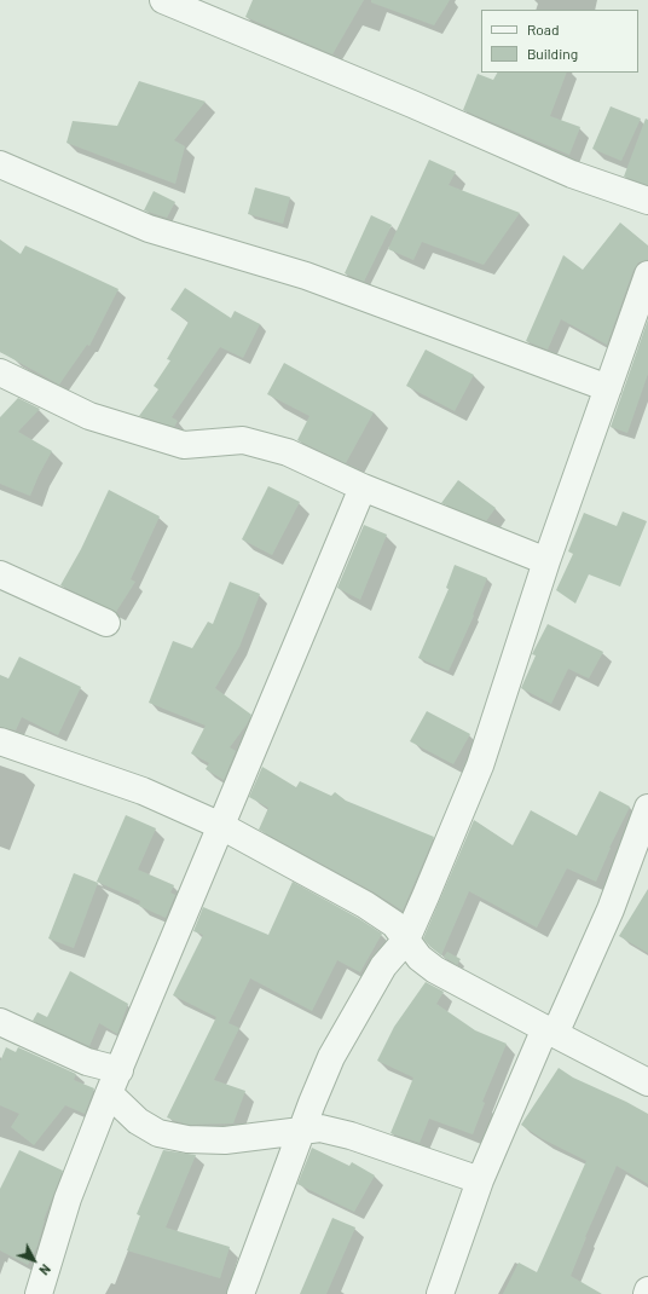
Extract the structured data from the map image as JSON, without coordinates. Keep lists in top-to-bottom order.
{
  "legend": ["Road", "Building"],
  "north": "bottom right"
}
